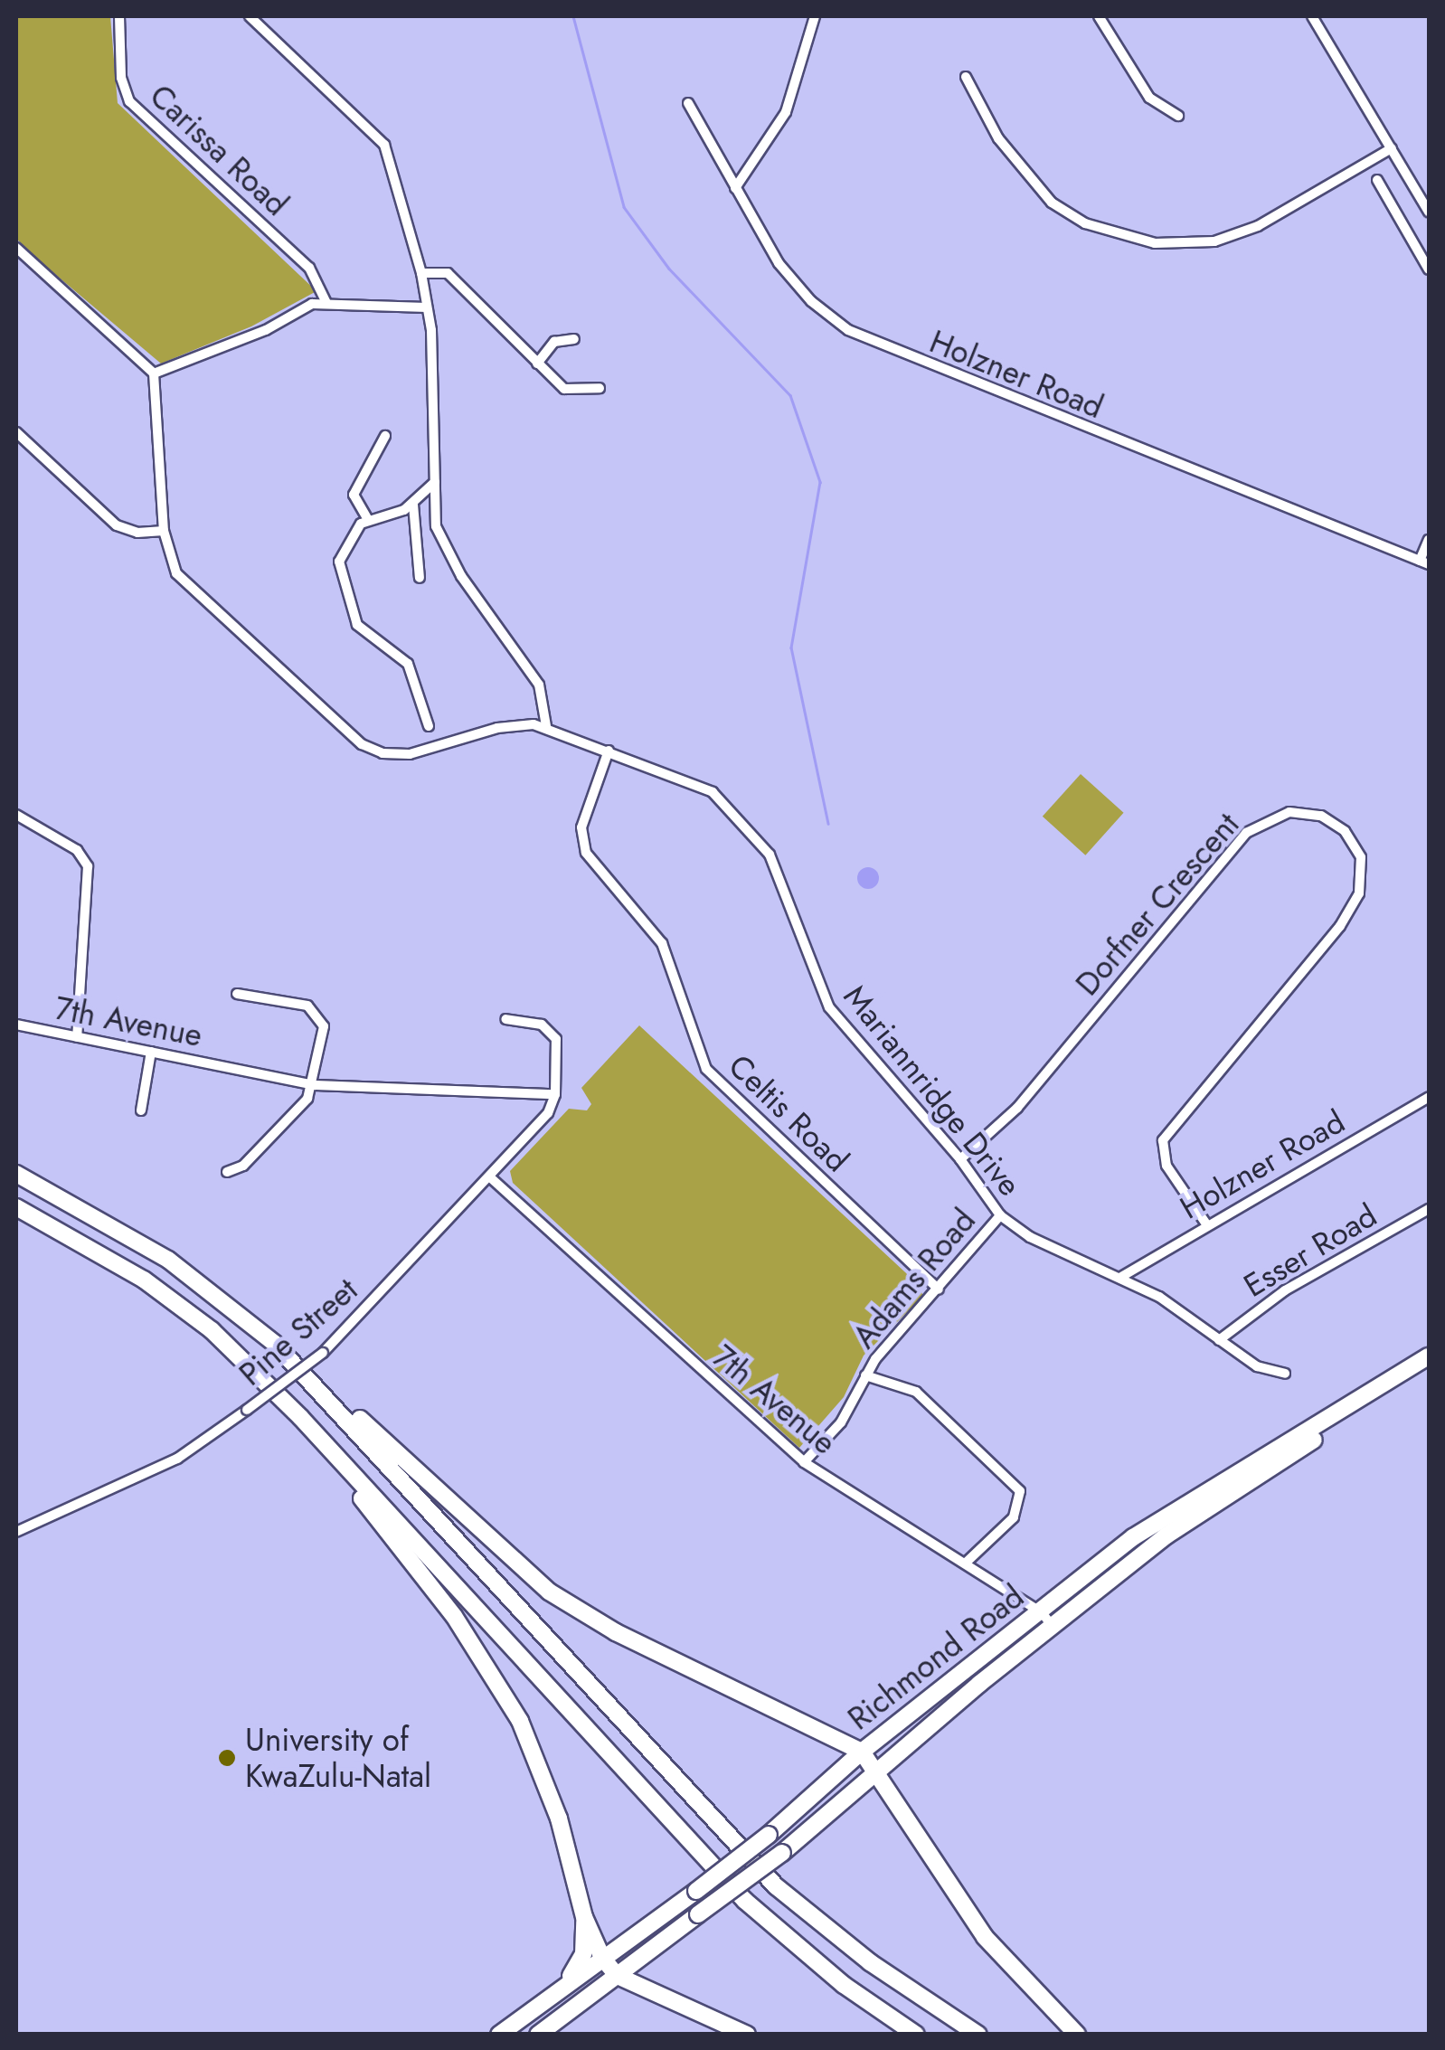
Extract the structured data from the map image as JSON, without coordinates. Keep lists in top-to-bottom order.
{
  "streets": {
    "highway": ["Richmond Road"],
    "street": [
      "Carissa Road",
      "Holzner Road",
      "Dorfner Crescent",
      "7th Avenue",
      "Mariannridge Drive",
      "Celtis Road",
      "Esser Road",
      "Adams Road",
      "Pine Street"
    ]
  },
  "crossings": [
    ["Holzner Road", "Dorfner Crescent"],
    ["Holzner Road", "Mariannridge Drive"],
    ["Dorfner Crescent", "Mariannridge Drive"],
    ["7th Avenue", "Adams Road"],
    ["7th Avenue", "Pine Street"],
    ["7th Avenue", "Richmond Road"],
    ["Mariannridge Drive", "Celtis Road"],
    ["Mariannridge Drive", "Esser Road"],
    ["Mariannridge Drive", "Adams Road"],
    ["Celtis Road", "Adams Road"]
  ],
  "places": ["University of KwaZulu-Natal"]
}
